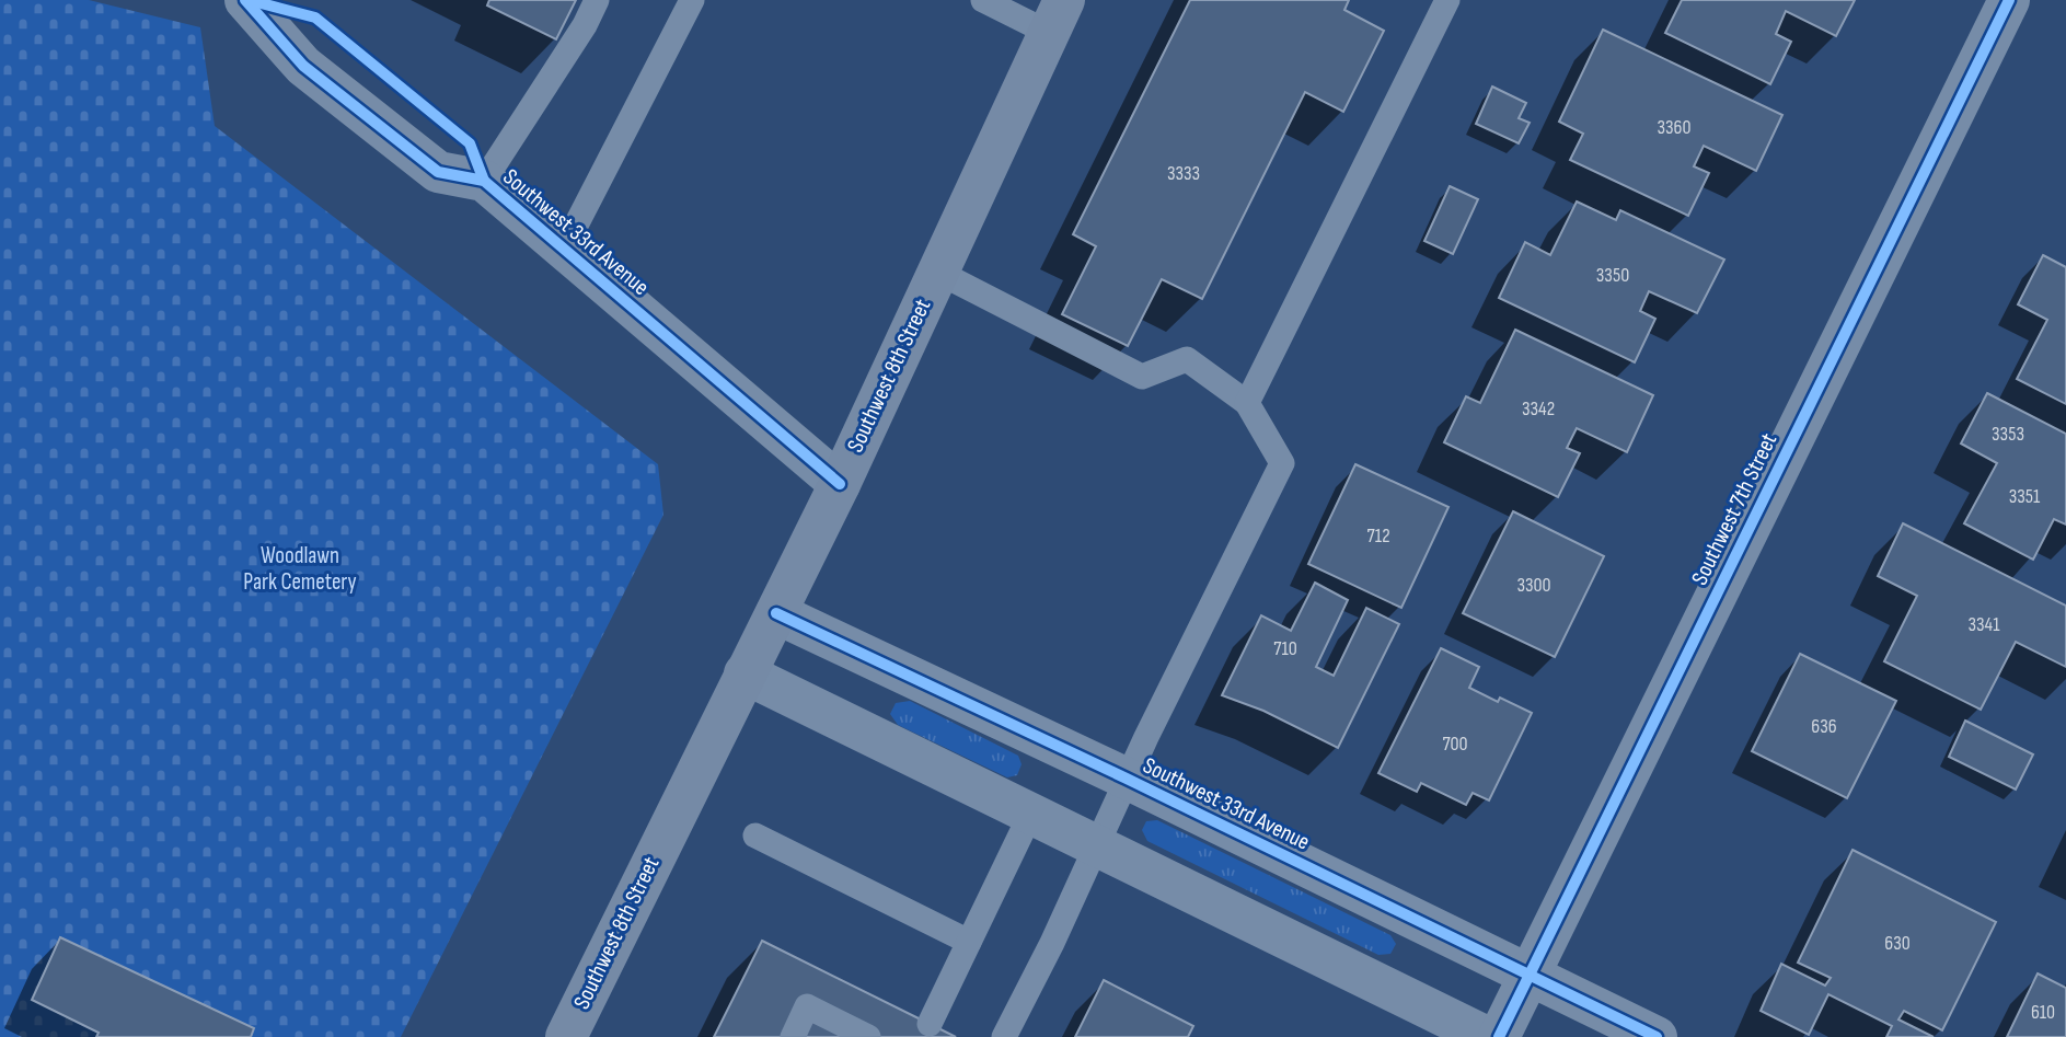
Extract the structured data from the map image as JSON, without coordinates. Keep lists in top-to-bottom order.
{
  "streets": {
    "main road": ["Southwest 8th Street"],
    "street": ["Southwest 33rd Avenue", "Southwest 7th Street"]
  },
  "crossings": [
    ["Southwest 33rd Avenue", "Southwest 8th Street"],
    ["Southwest 33rd Avenue", "Southwest 7th Street"]
  ],
  "parks": ["Woodlawn Park Cemetery"],
  "house_numbers": [
    "3360",
    "3333",
    "3350",
    "3342",
    "3353",
    "3351",
    "712",
    "3300",
    "3341",
    "710",
    "636",
    "700",
    "630",
    "610"
  ]
}
